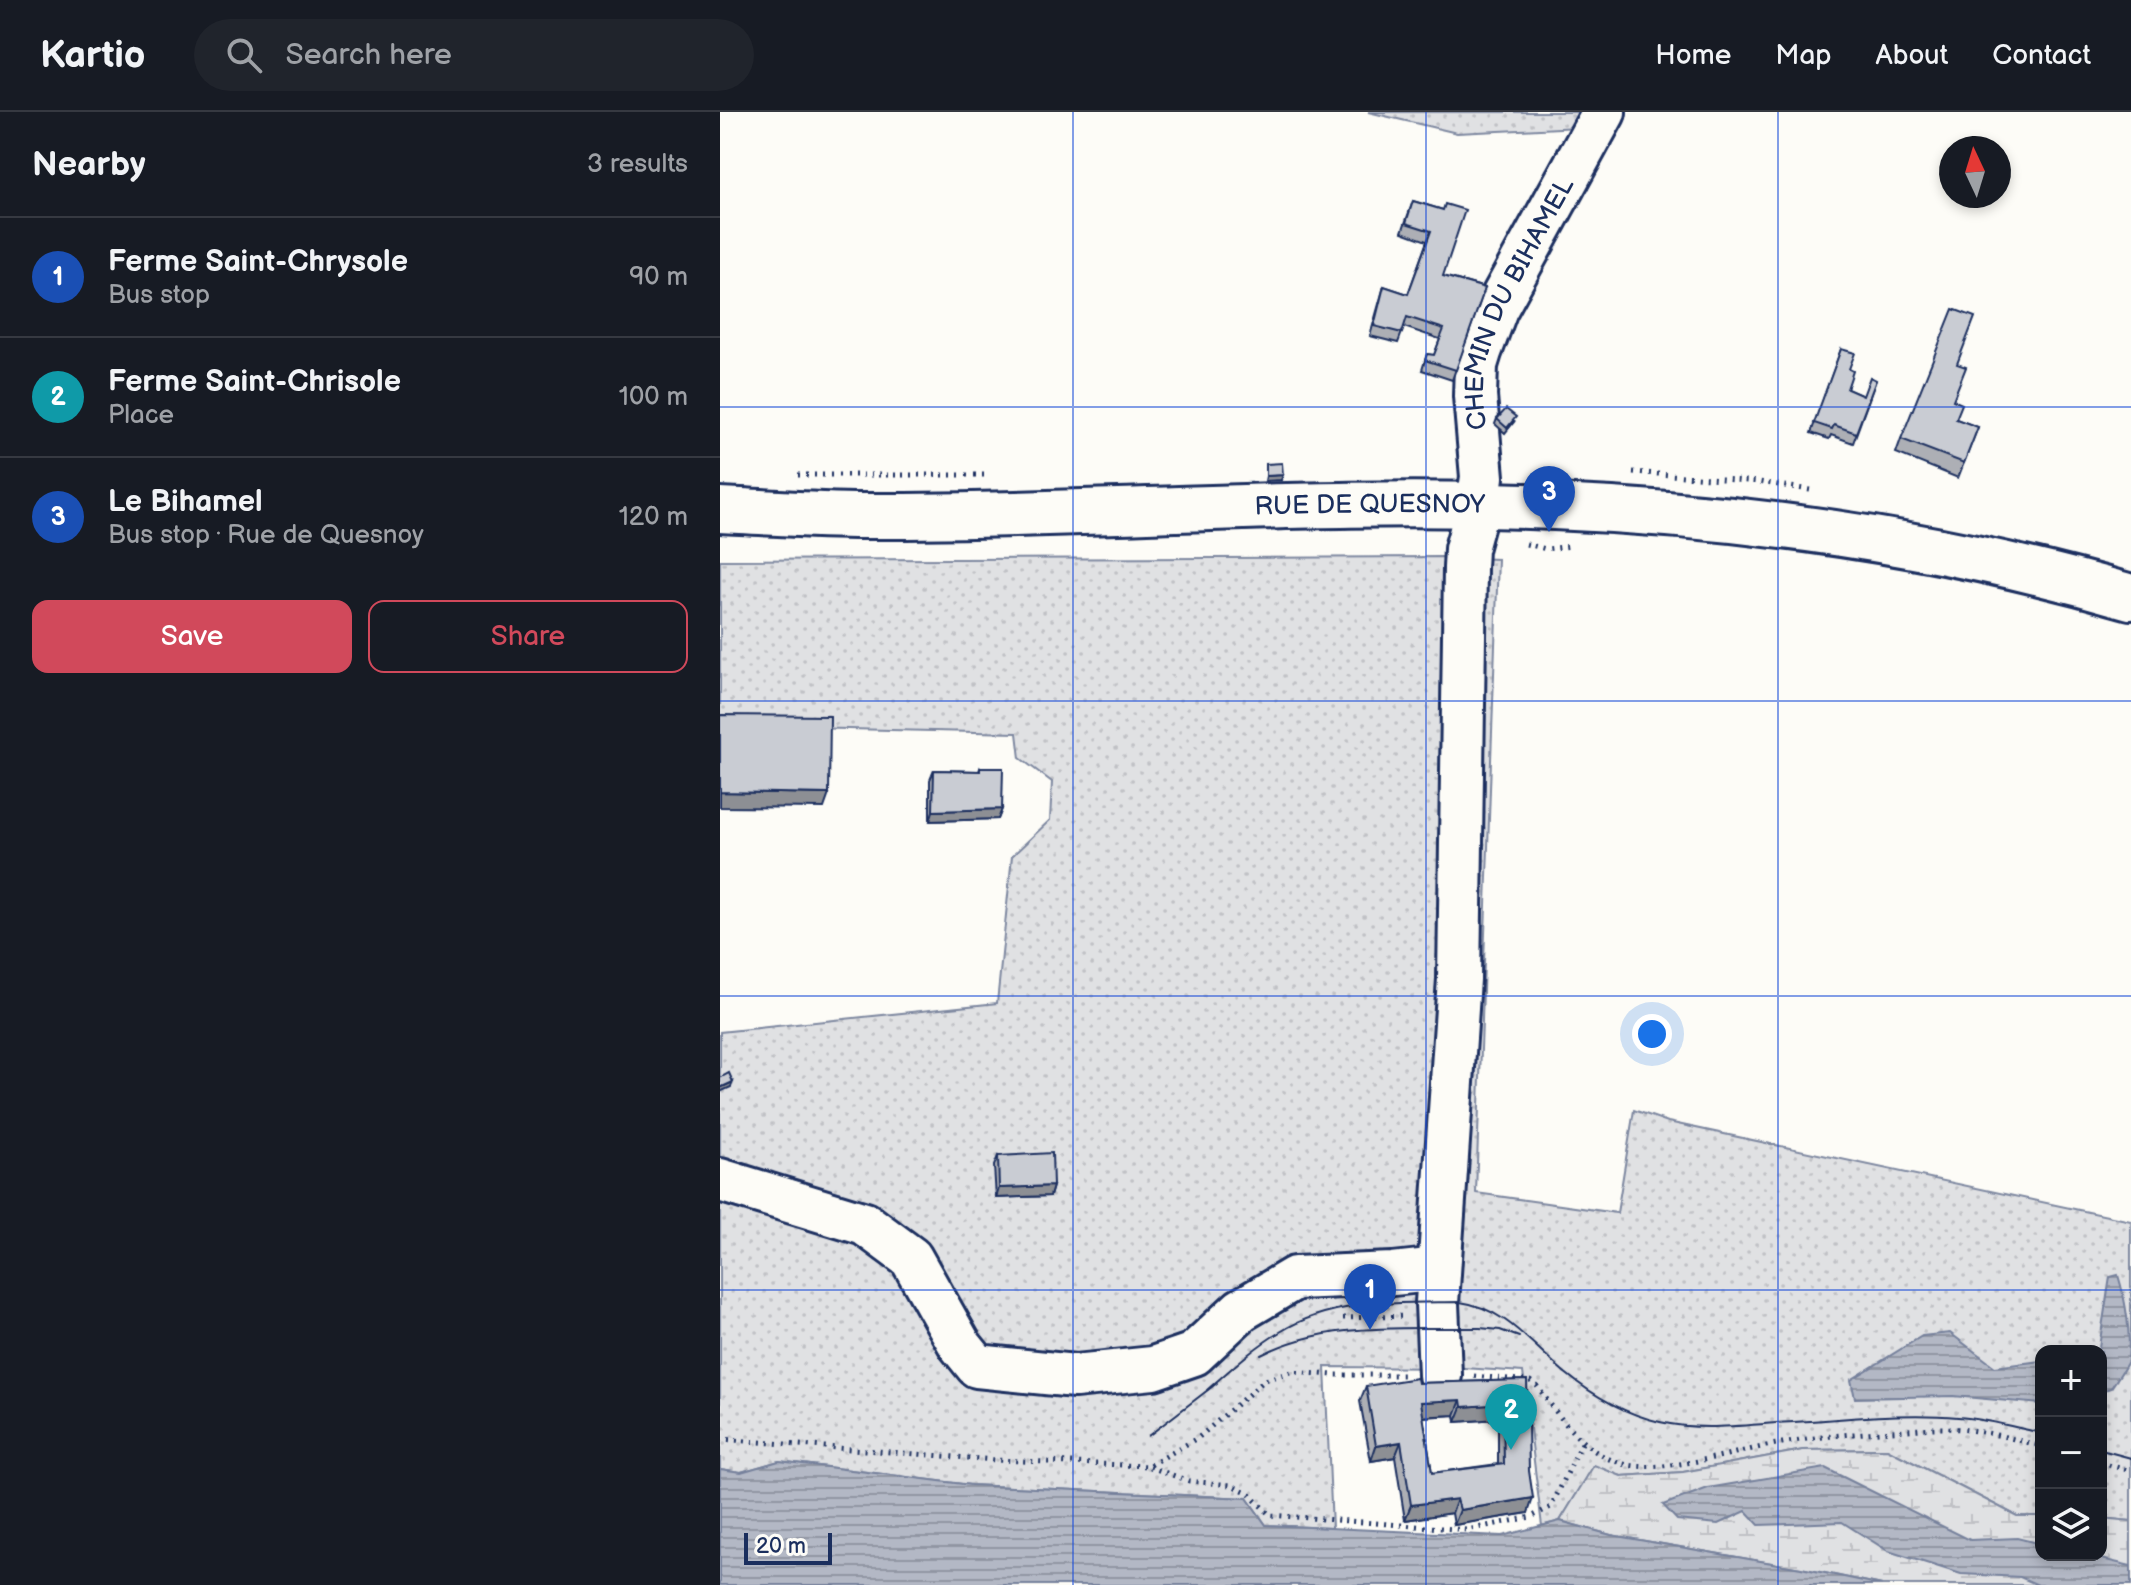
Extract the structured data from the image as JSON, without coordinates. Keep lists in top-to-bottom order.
{
  "streets": {
    "main road": ["RUE DE QUESNOY"],
    "street": ["CHEMIN DU BIHAMEL"]
  },
  "crossings": [
    ["CHEMIN DU BIHAMEL", "RUE DE QUESNOY"]
  ],
  "scale_bar": "20 m",
  "north": "top",
  "page": {
    "header": "Kartio",
    "search": "Search here",
    "nav": [
      "Home",
      "Map",
      "About",
      "Contact"
    ],
    "heading": ["Nearby", "3 results"],
    "list": [
      {
        "mark": "1",
        "name": "Ferme Saint-Chrysole",
        "note": "Bus stop",
        "value": "90 m"
      },
      {
        "mark": "2",
        "name": "Ferme Saint-Chrisole",
        "note": "Place",
        "value": "100 m"
      },
      {
        "mark": "3",
        "name": "Le Bihamel",
        "note": "Bus stop · Rue de Quesnoy",
        "value": "120 m"
      }
    ],
    "pins": ["3", "1", "2"],
    "buttons": ["Save", "Share"],
    "map_buttons": ["+", "−"],
    "scale": "20 m"
  }
}
